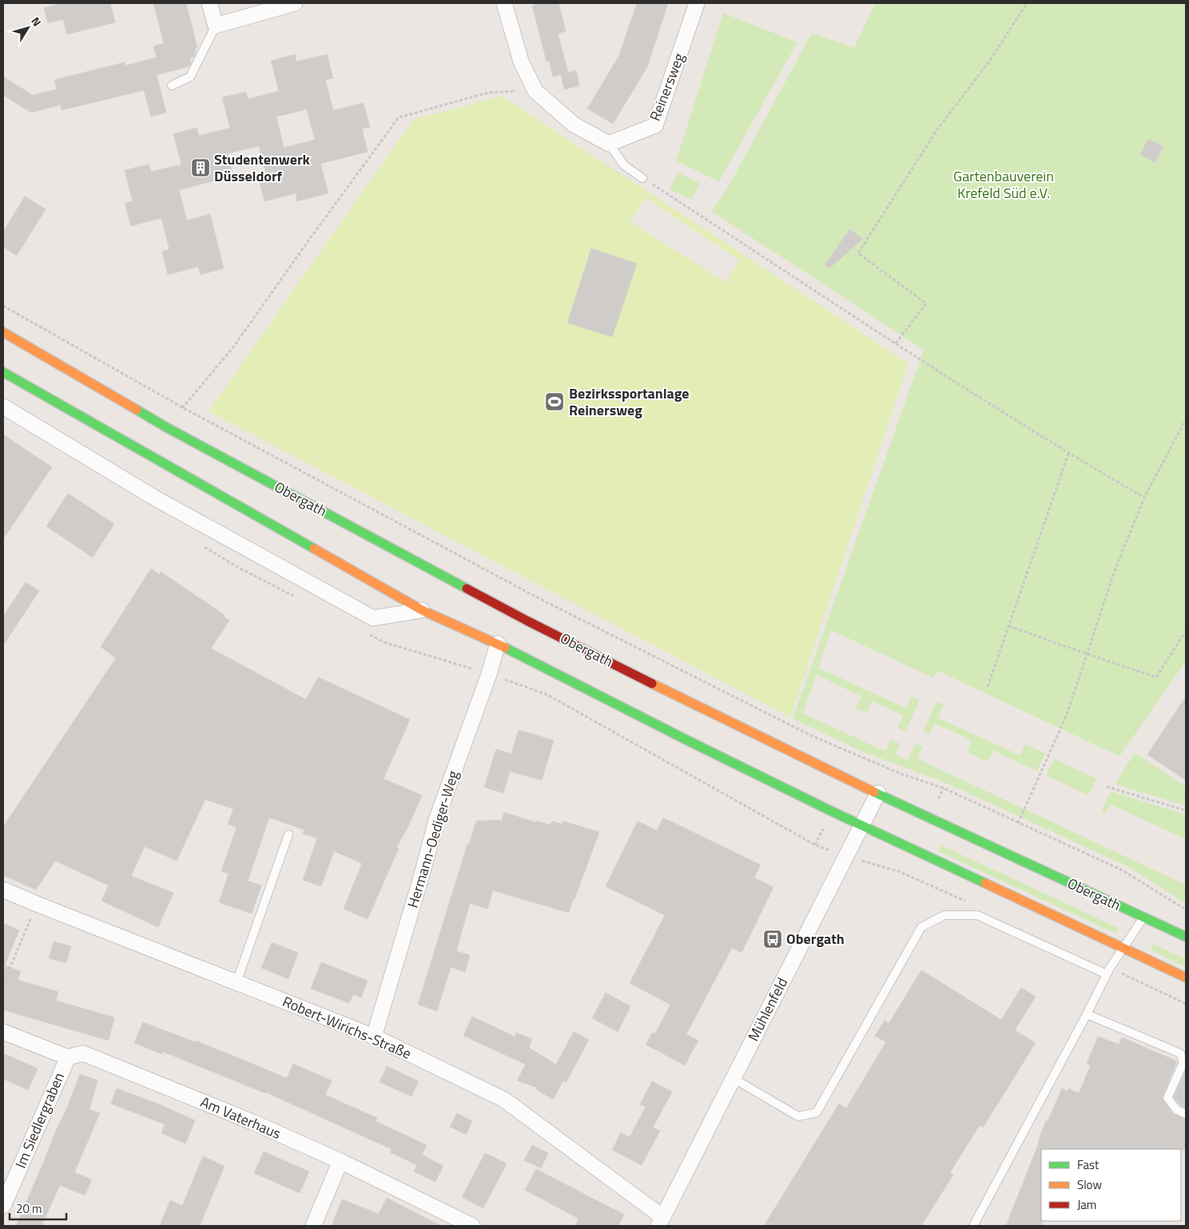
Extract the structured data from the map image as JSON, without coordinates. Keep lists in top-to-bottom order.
{
  "streets": {
    "main road": ["Obergath"],
    "street": [
      "Reinersweg",
      "Hermann-Oediger-Weg",
      "Mühlenfeld",
      "Robert-Wirichs-Straße",
      "Am Vaterhaus",
      "Im Siedlergraben"
    ]
  },
  "crossings": [
    ["Obergath", "Mühlenfeld"],
    ["Hermann-Oediger-Weg", "Robert-Wirichs-Straße"],
    ["Mühlenfeld", "Robert-Wirichs-Straße"],
    ["Am Vaterhaus", "Im Siedlergraben"]
  ],
  "parks": ["Gartenbauverein Krefeld Süd e.V."],
  "places": {
    "building": ["Studentenwerk Düsseldorf"],
    "sports": ["Bezirkssportanlage Reinersweg"],
    "bus stop": ["Obergath"]
  },
  "legend": ["Fast", "Slow", "Jam"],
  "scale_bar": "20 m",
  "north": "top right"
}
